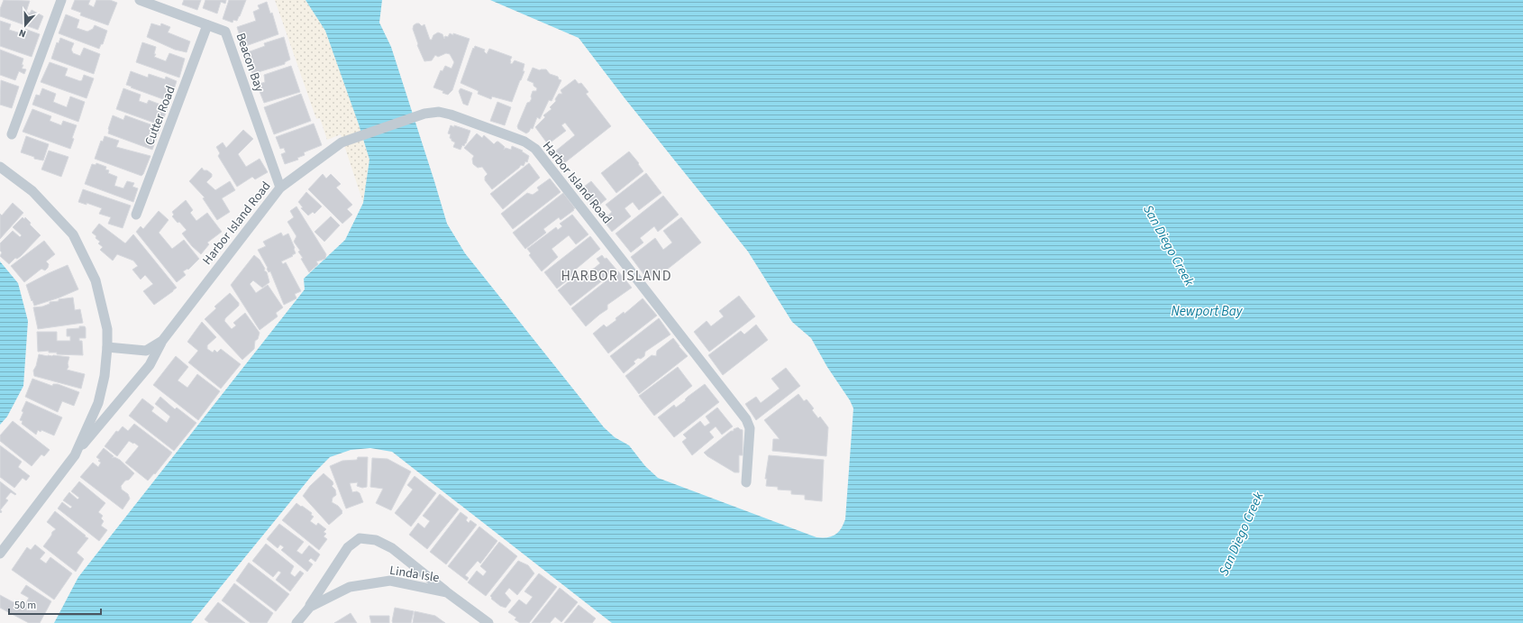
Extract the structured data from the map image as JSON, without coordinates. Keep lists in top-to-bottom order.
{
  "streets": {
    "street": [
      "Beacon Bay",
      "Cutter Road",
      "Harbor Island Road",
      "Linda Isle"
    ]
  },
  "crossings": [
    ["Beacon Bay", "Cutter Road"],
    ["Beacon Bay", "Harbor Island Road"]
  ],
  "districts": ["HARBOR ISLAND"],
  "water": ["San Diego Creek", "Newport Bay"],
  "scale_bar": "50 m",
  "north": "bottom"
}
